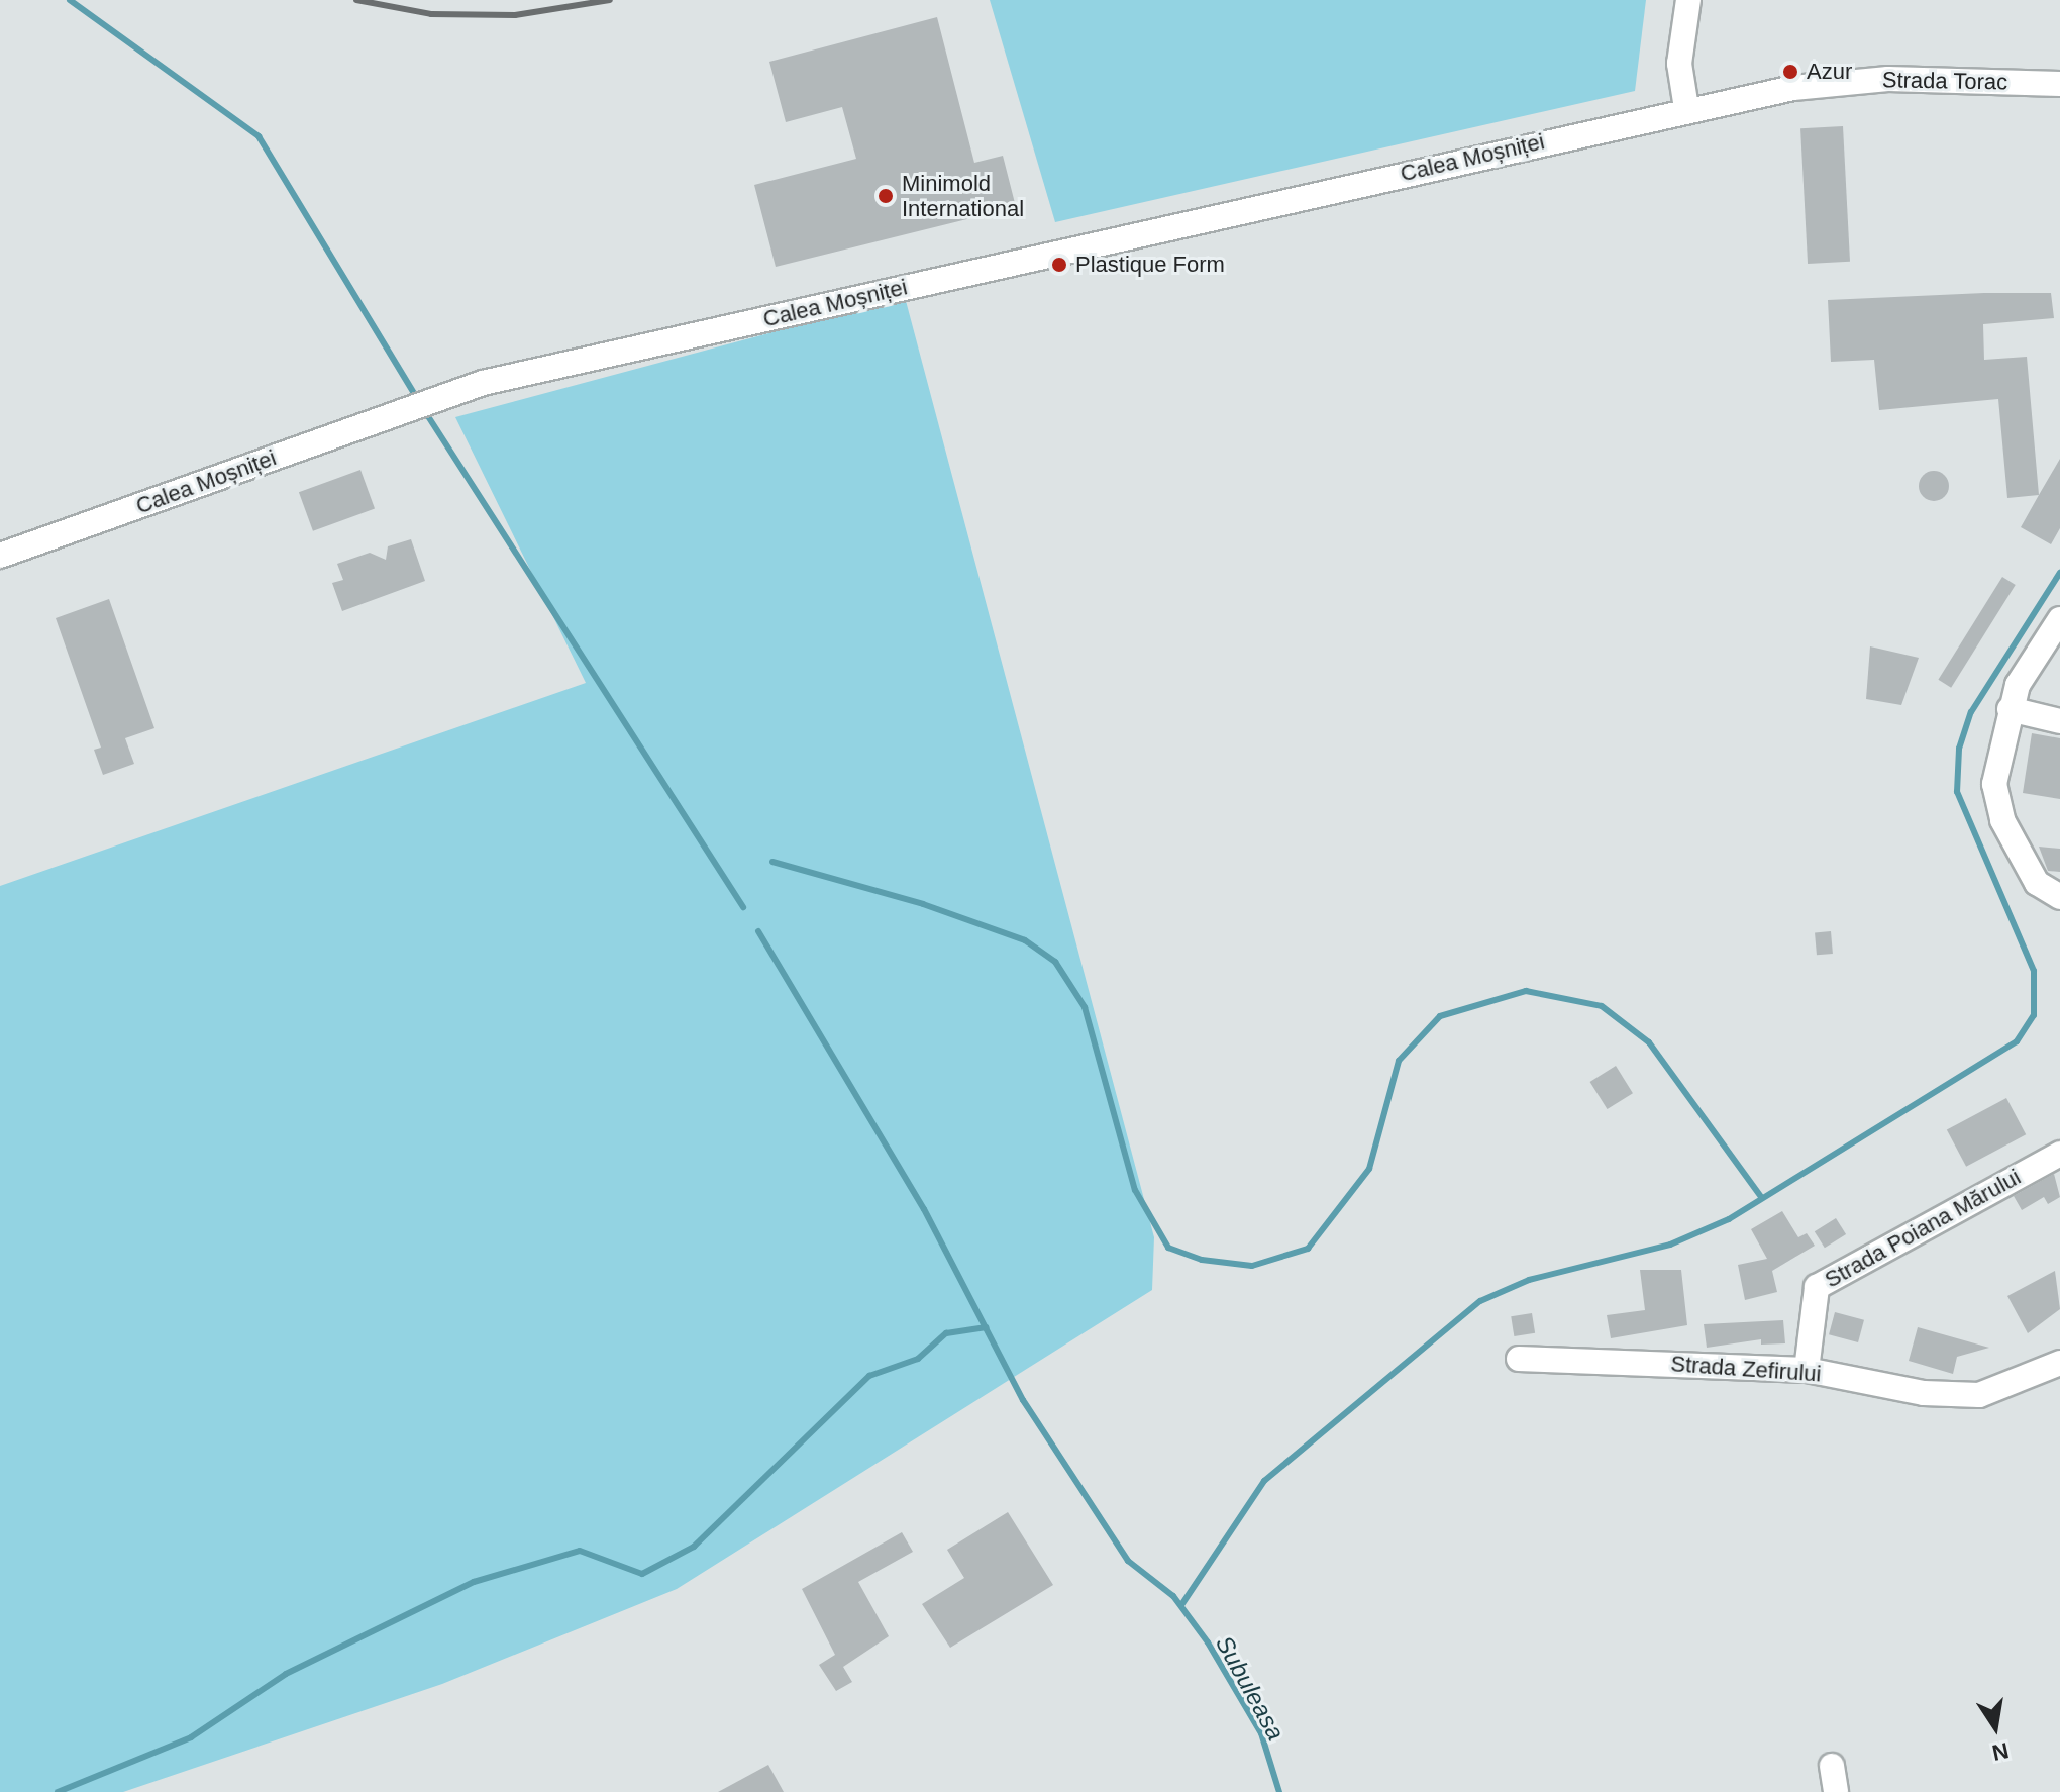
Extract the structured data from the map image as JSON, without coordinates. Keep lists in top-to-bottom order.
{
  "streets": {
    "street": [
      "Strada Torac",
      "Calea Moșniței",
      "Strada Poiana Mărului",
      "Strada Zefirului"
    ]
  },
  "crossings": [
    ["Strada Torac", "Calea Moșniței"],
    ["Strada Poiana Mărului", "Strada Zefirului"]
  ],
  "water": ["Subuleasa"],
  "places": ["Azur", "Minimold International", "Plastique Form"],
  "north": "bottom"
}
